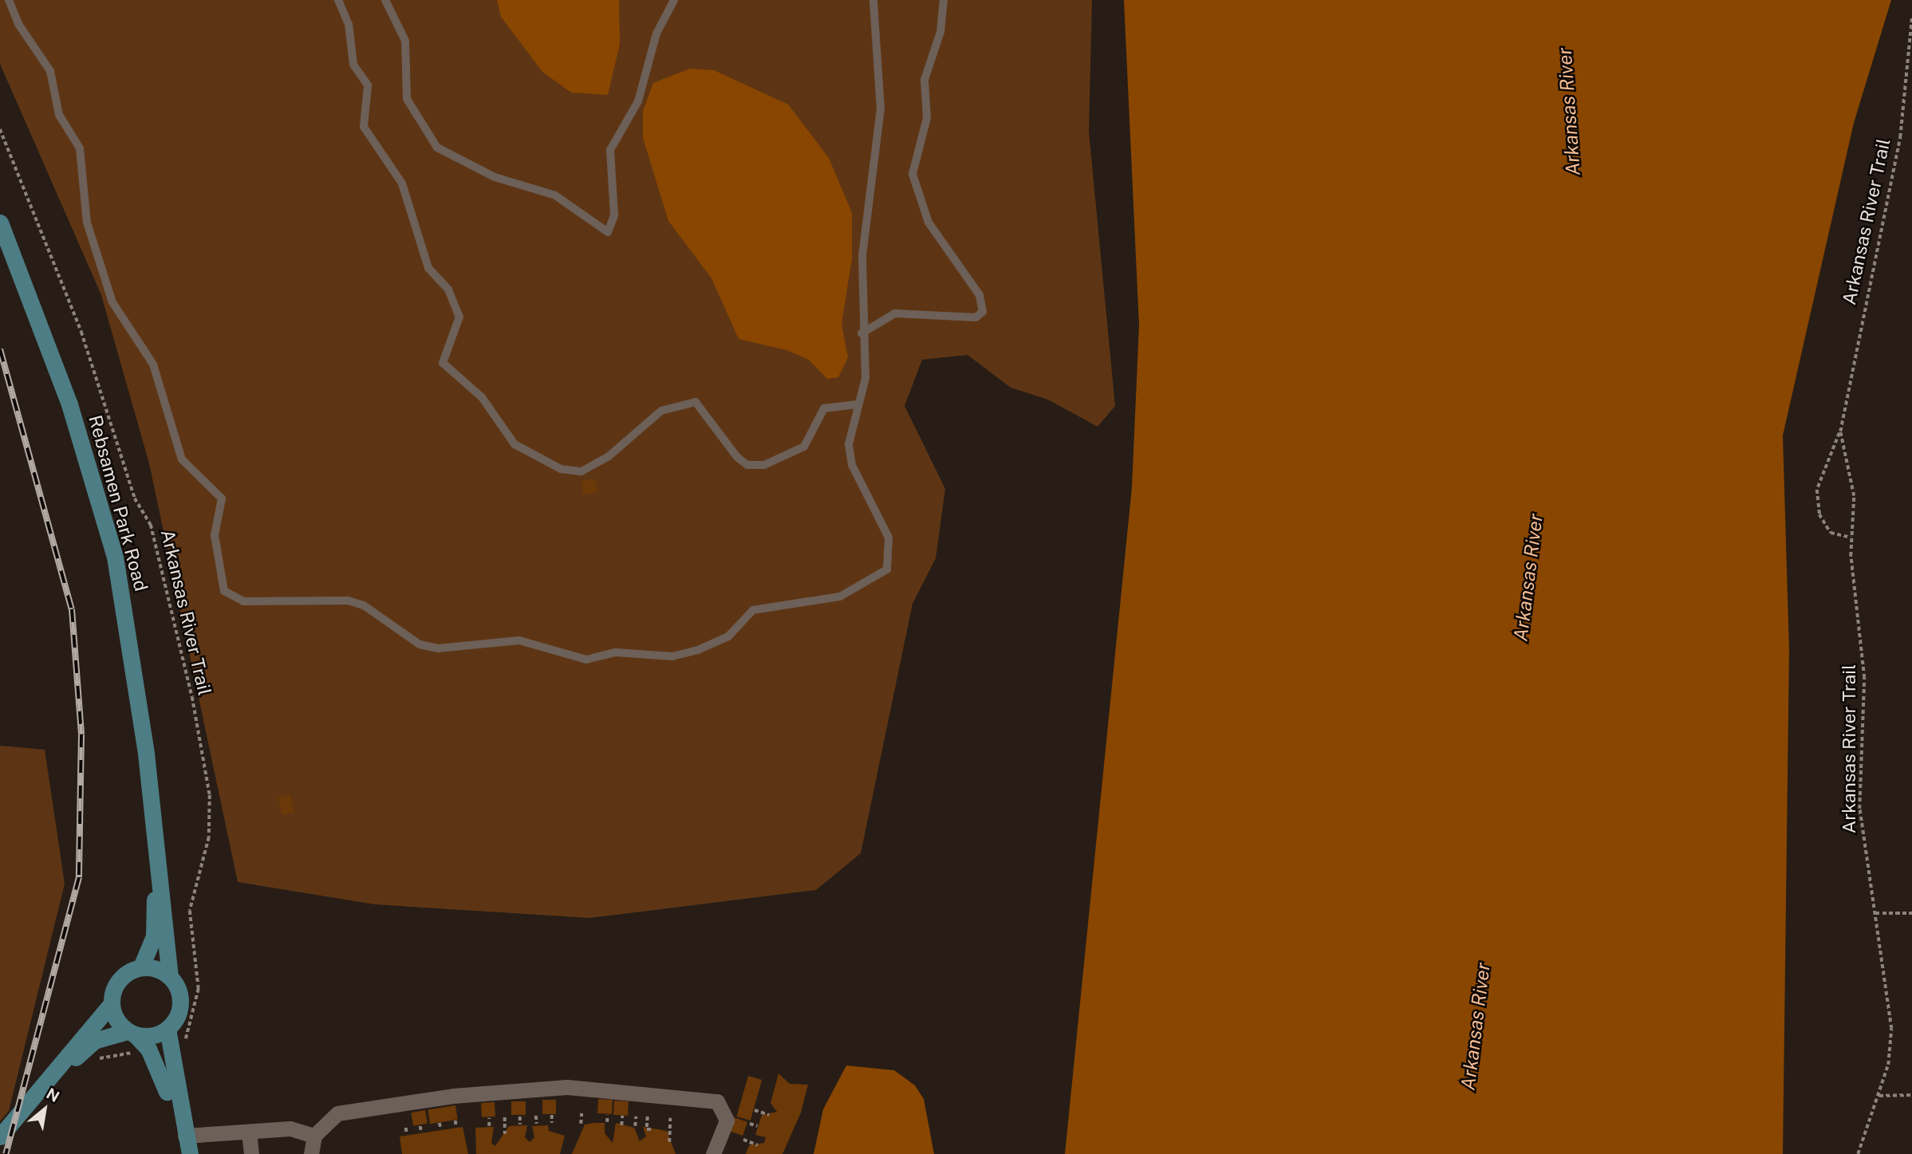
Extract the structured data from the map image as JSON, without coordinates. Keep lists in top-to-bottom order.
{
  "streets": {
    "street": ["Rebsamen Park Road"],
    "path": ["Arkansas River Trail"]
  },
  "water": ["Arkansas River"],
  "north": "top right"
}
